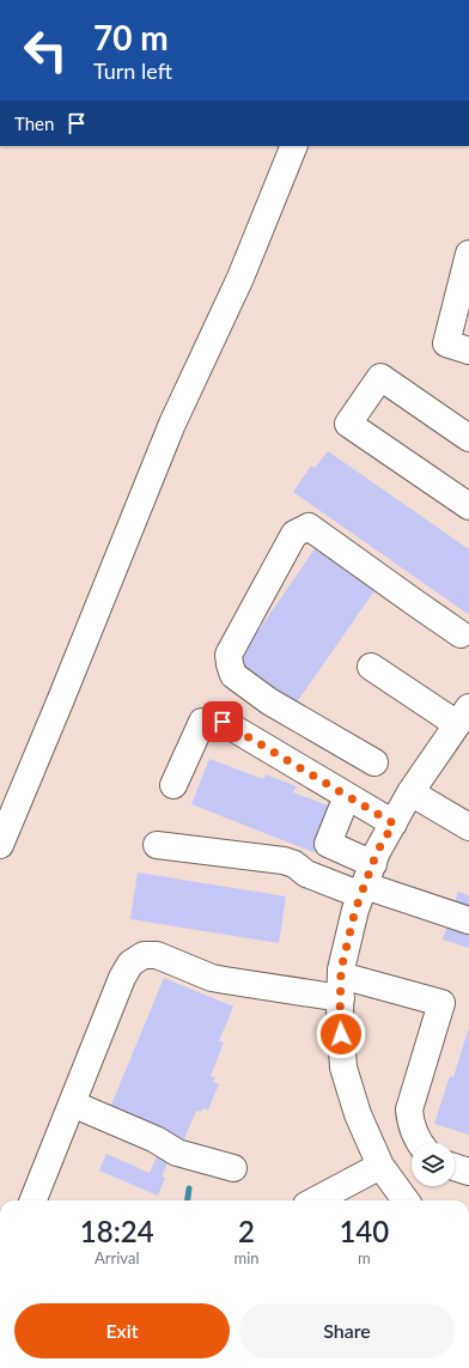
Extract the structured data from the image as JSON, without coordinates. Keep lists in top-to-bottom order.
{
  "page": {
    "turn": ["70 m", "Turn left"],
    "then": "Then",
    "eta": [
      "18:24",
      "Arrival",
      "2",
      "min",
      "140",
      "m"
    ],
    "buttons": ["Exit", "Share"]
  }
}
